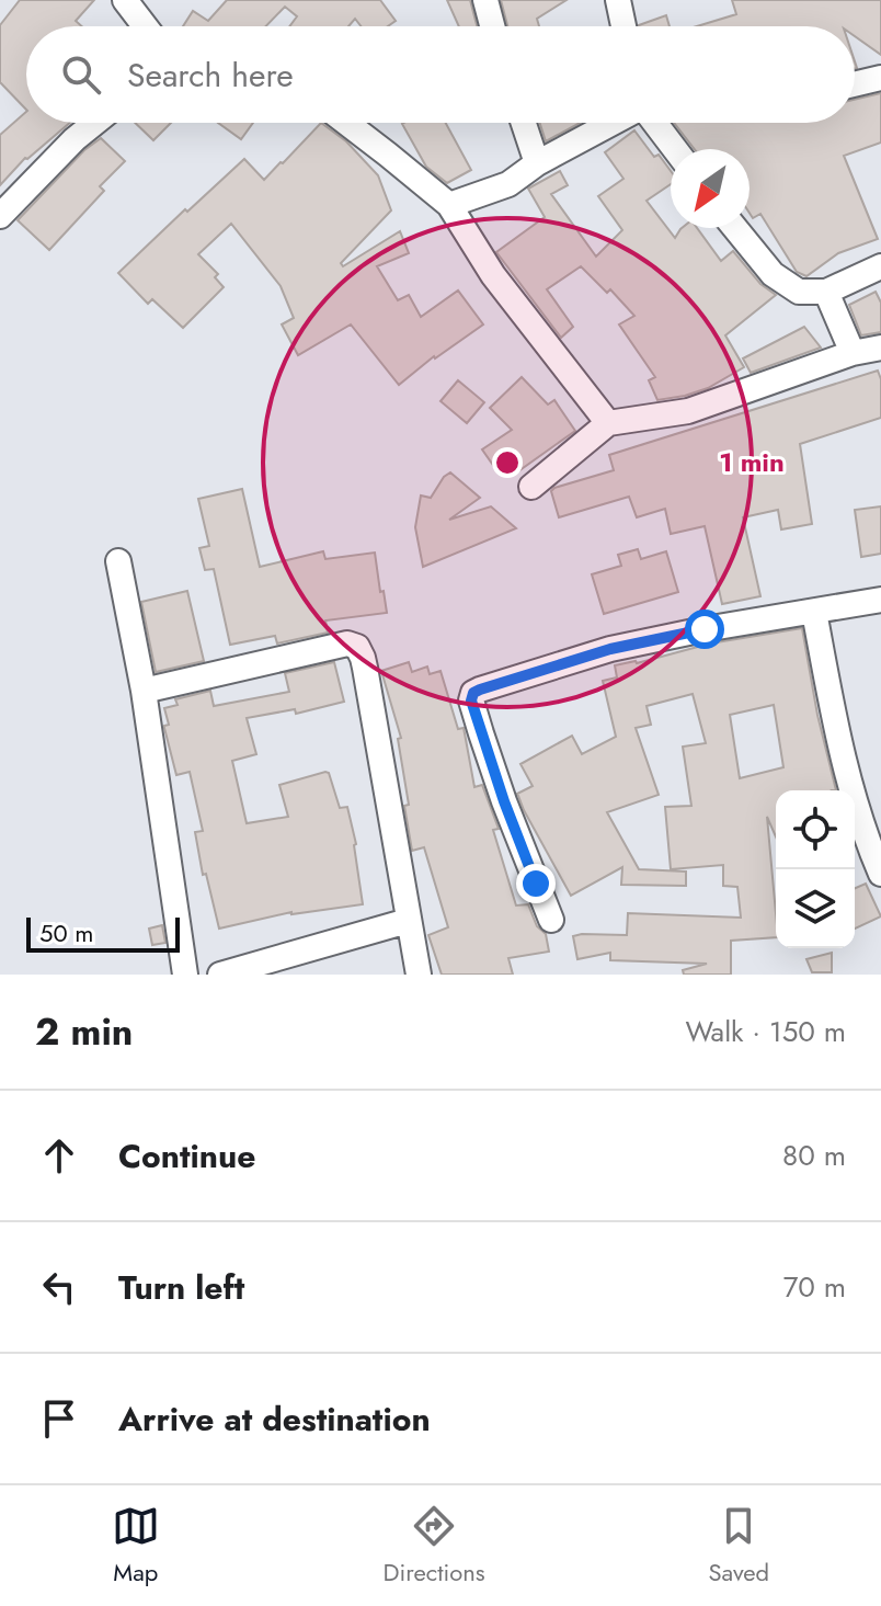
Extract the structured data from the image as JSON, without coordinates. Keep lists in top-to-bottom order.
{
  "scale_bar": "50 m",
  "north": "bottom left",
  "page": {
    "search": "Search here",
    "scale": "50 m",
    "heading": ["2 min", "Walk · 150 m"],
    "list": [
      ["Continue", "80 m"],
      ["Turn left", "70 m"],
      "Arrive at destination"
    ],
    "nav": ["Map", "Directions", "Saved"]
  },
  "rings": ["1 min"]
}
